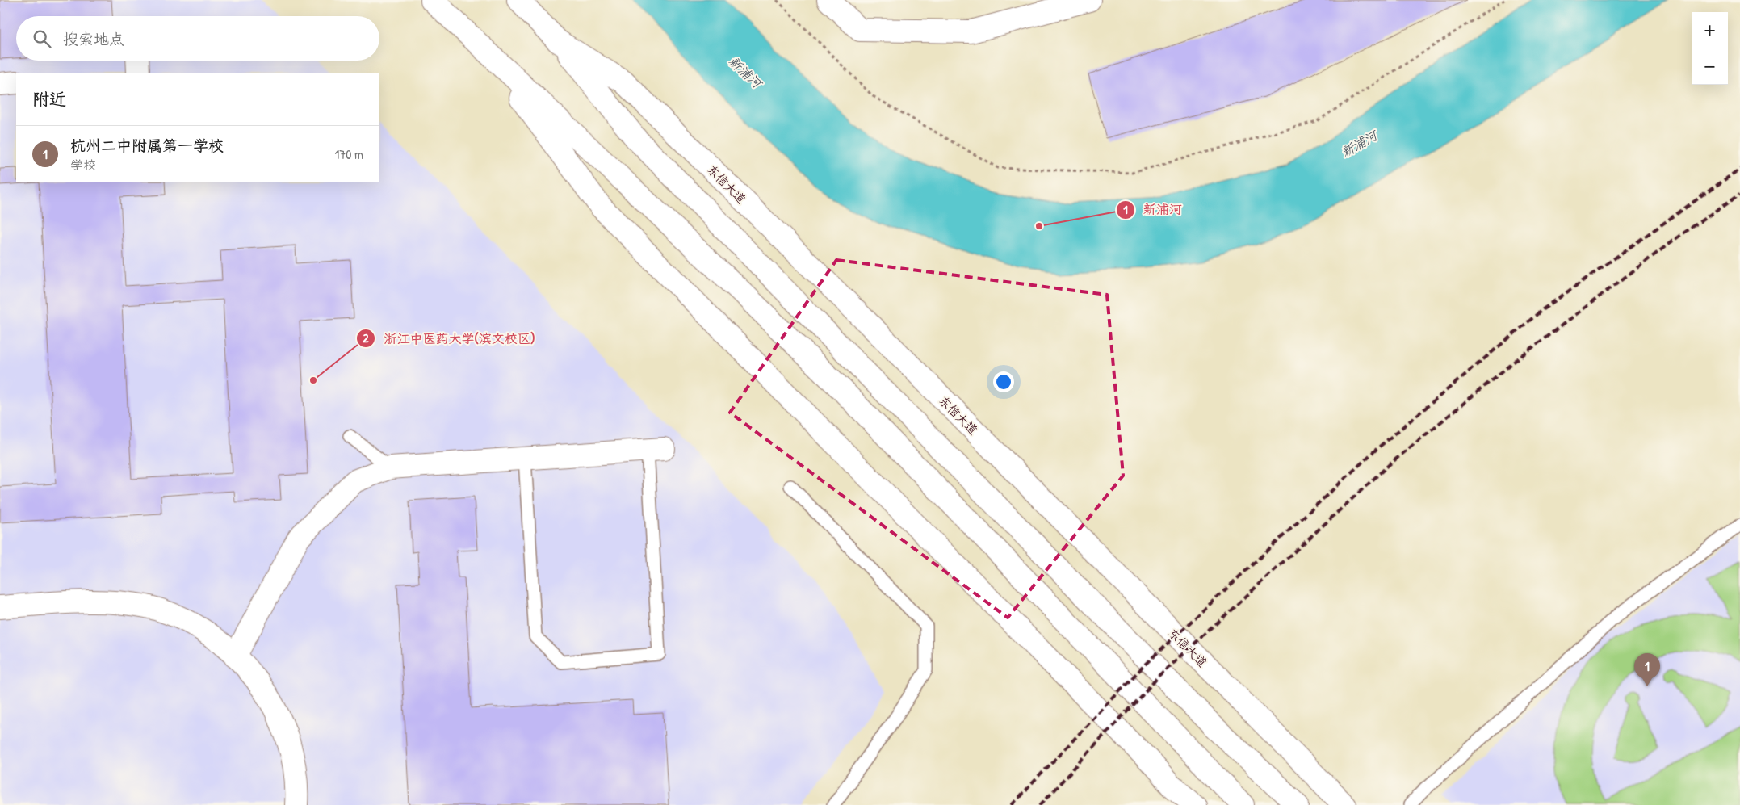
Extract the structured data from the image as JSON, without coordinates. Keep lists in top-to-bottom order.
{
  "streets": {
    "main road": ["东信大道"]
  },
  "water": ["新浦河"],
  "places": ["新浦河", "浙江中医药大学(滨文校区)"],
  "page": {
    "map_buttons": ["+", "−"],
    "search": "搜索地点",
    "heading": "附近",
    "list": [
      {
        "mark": "1",
        "name": "杭州二中附属第一学校",
        "note": "学校",
        "value": "170 m"
      }
    ],
    "pins": "1"
  }
}
